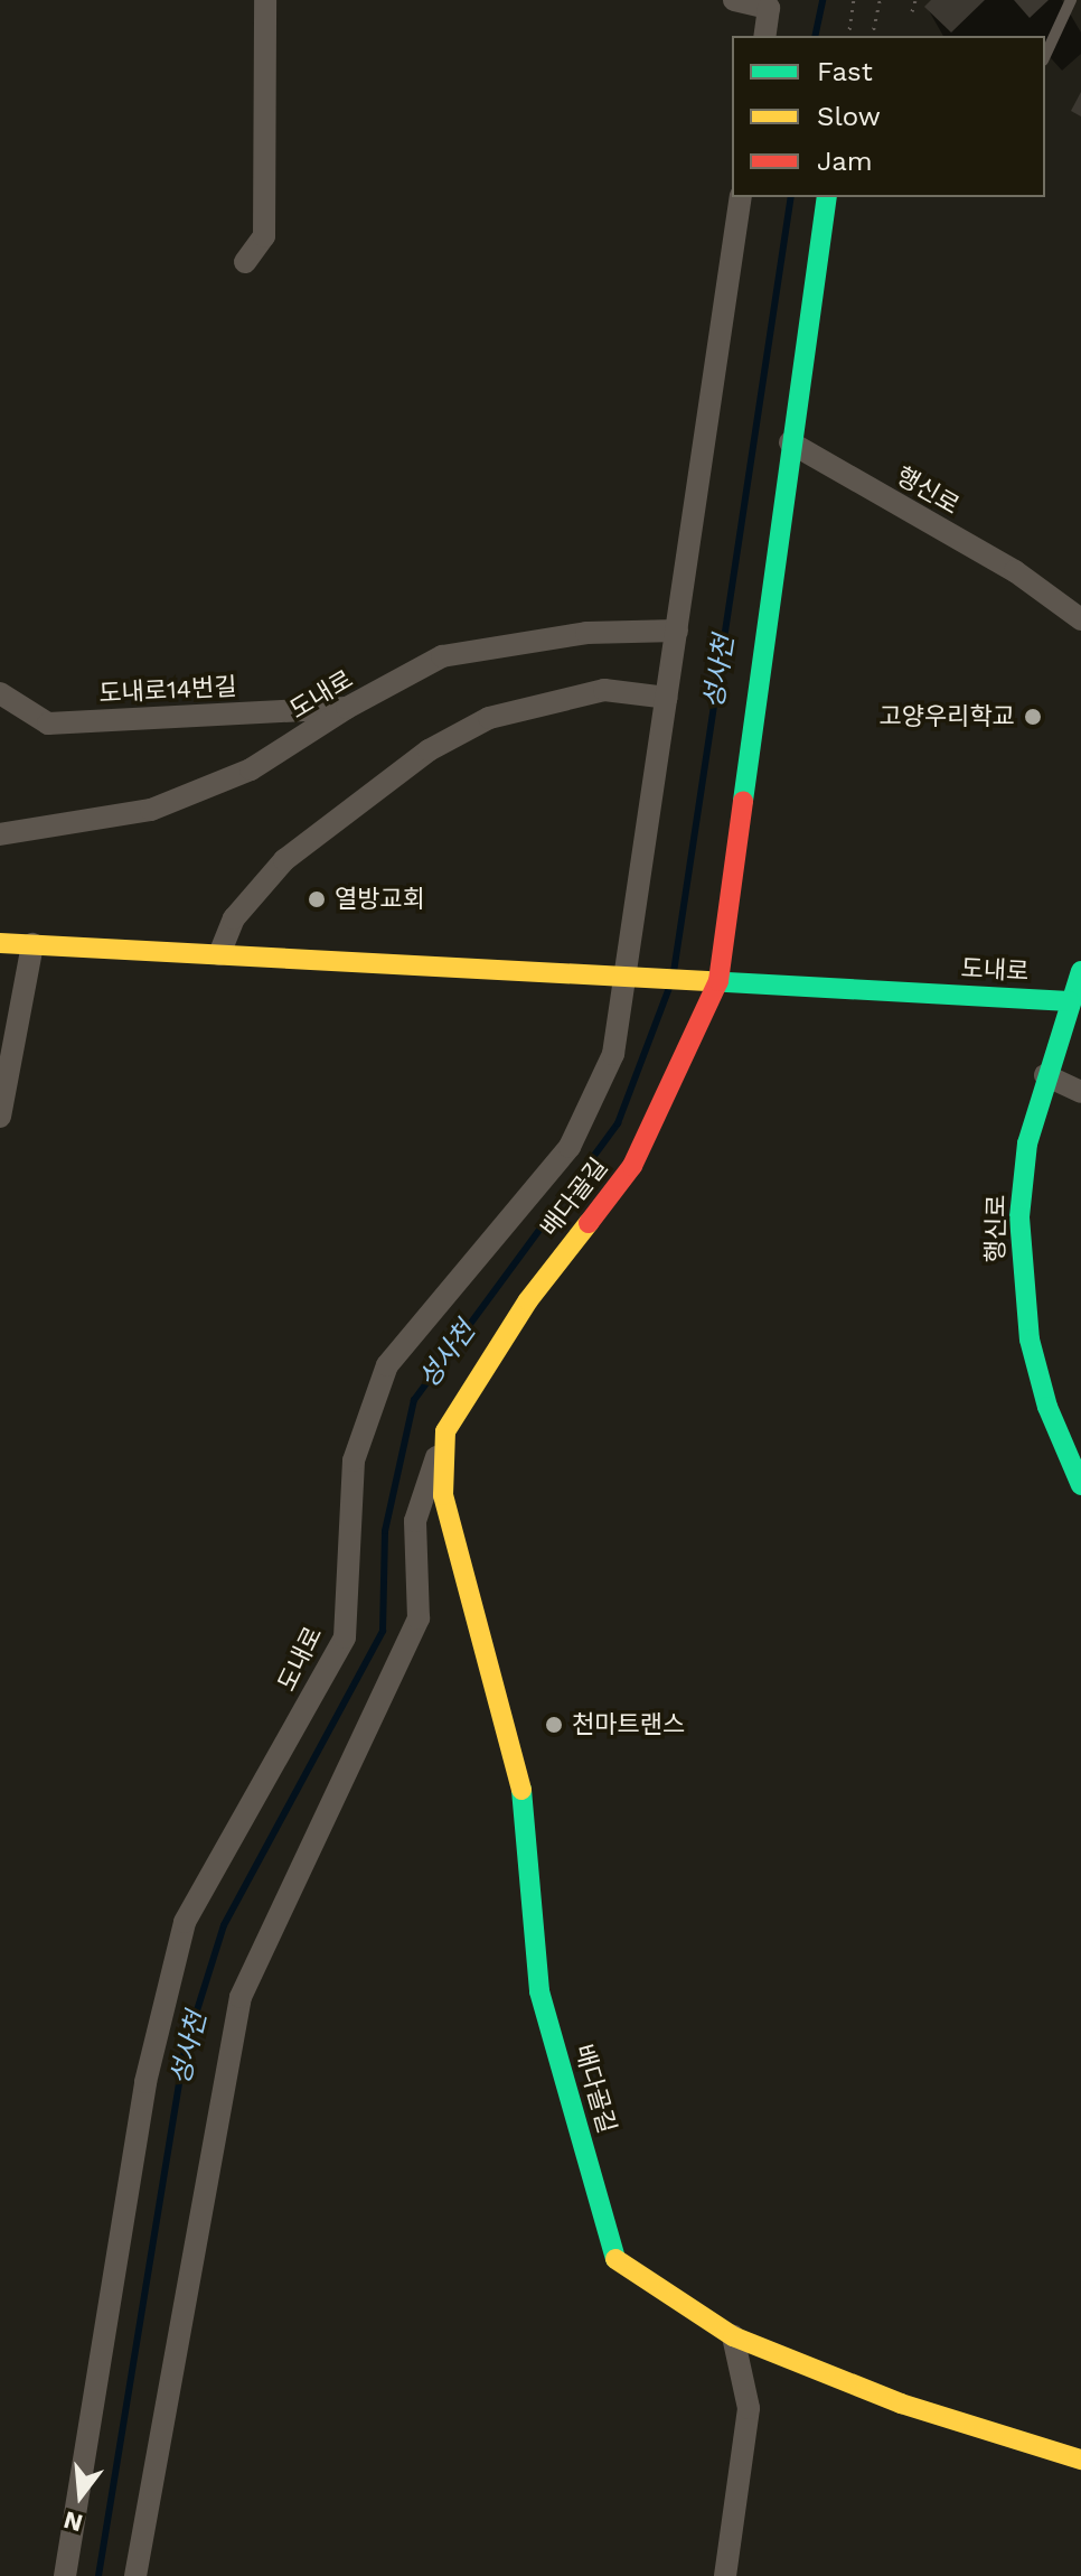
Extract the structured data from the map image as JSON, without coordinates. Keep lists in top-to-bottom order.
{
  "streets": {
    "street": [
      "행신로",
      "도내로14번길",
      "도내로",
      "배다골길"
    ]
  },
  "crossings": [
    ["행신로", "도내로"],
    ["행신로", "배다골길"],
    ["도내로14번길", "도내로"],
    ["도내로", "배다골길"]
  ],
  "water": ["성사천"],
  "places": ["고양우리학교", "열방교회", "천마트랜스"],
  "legend": ["Fast", "Slow", "Jam"],
  "north": "bottom"
}
